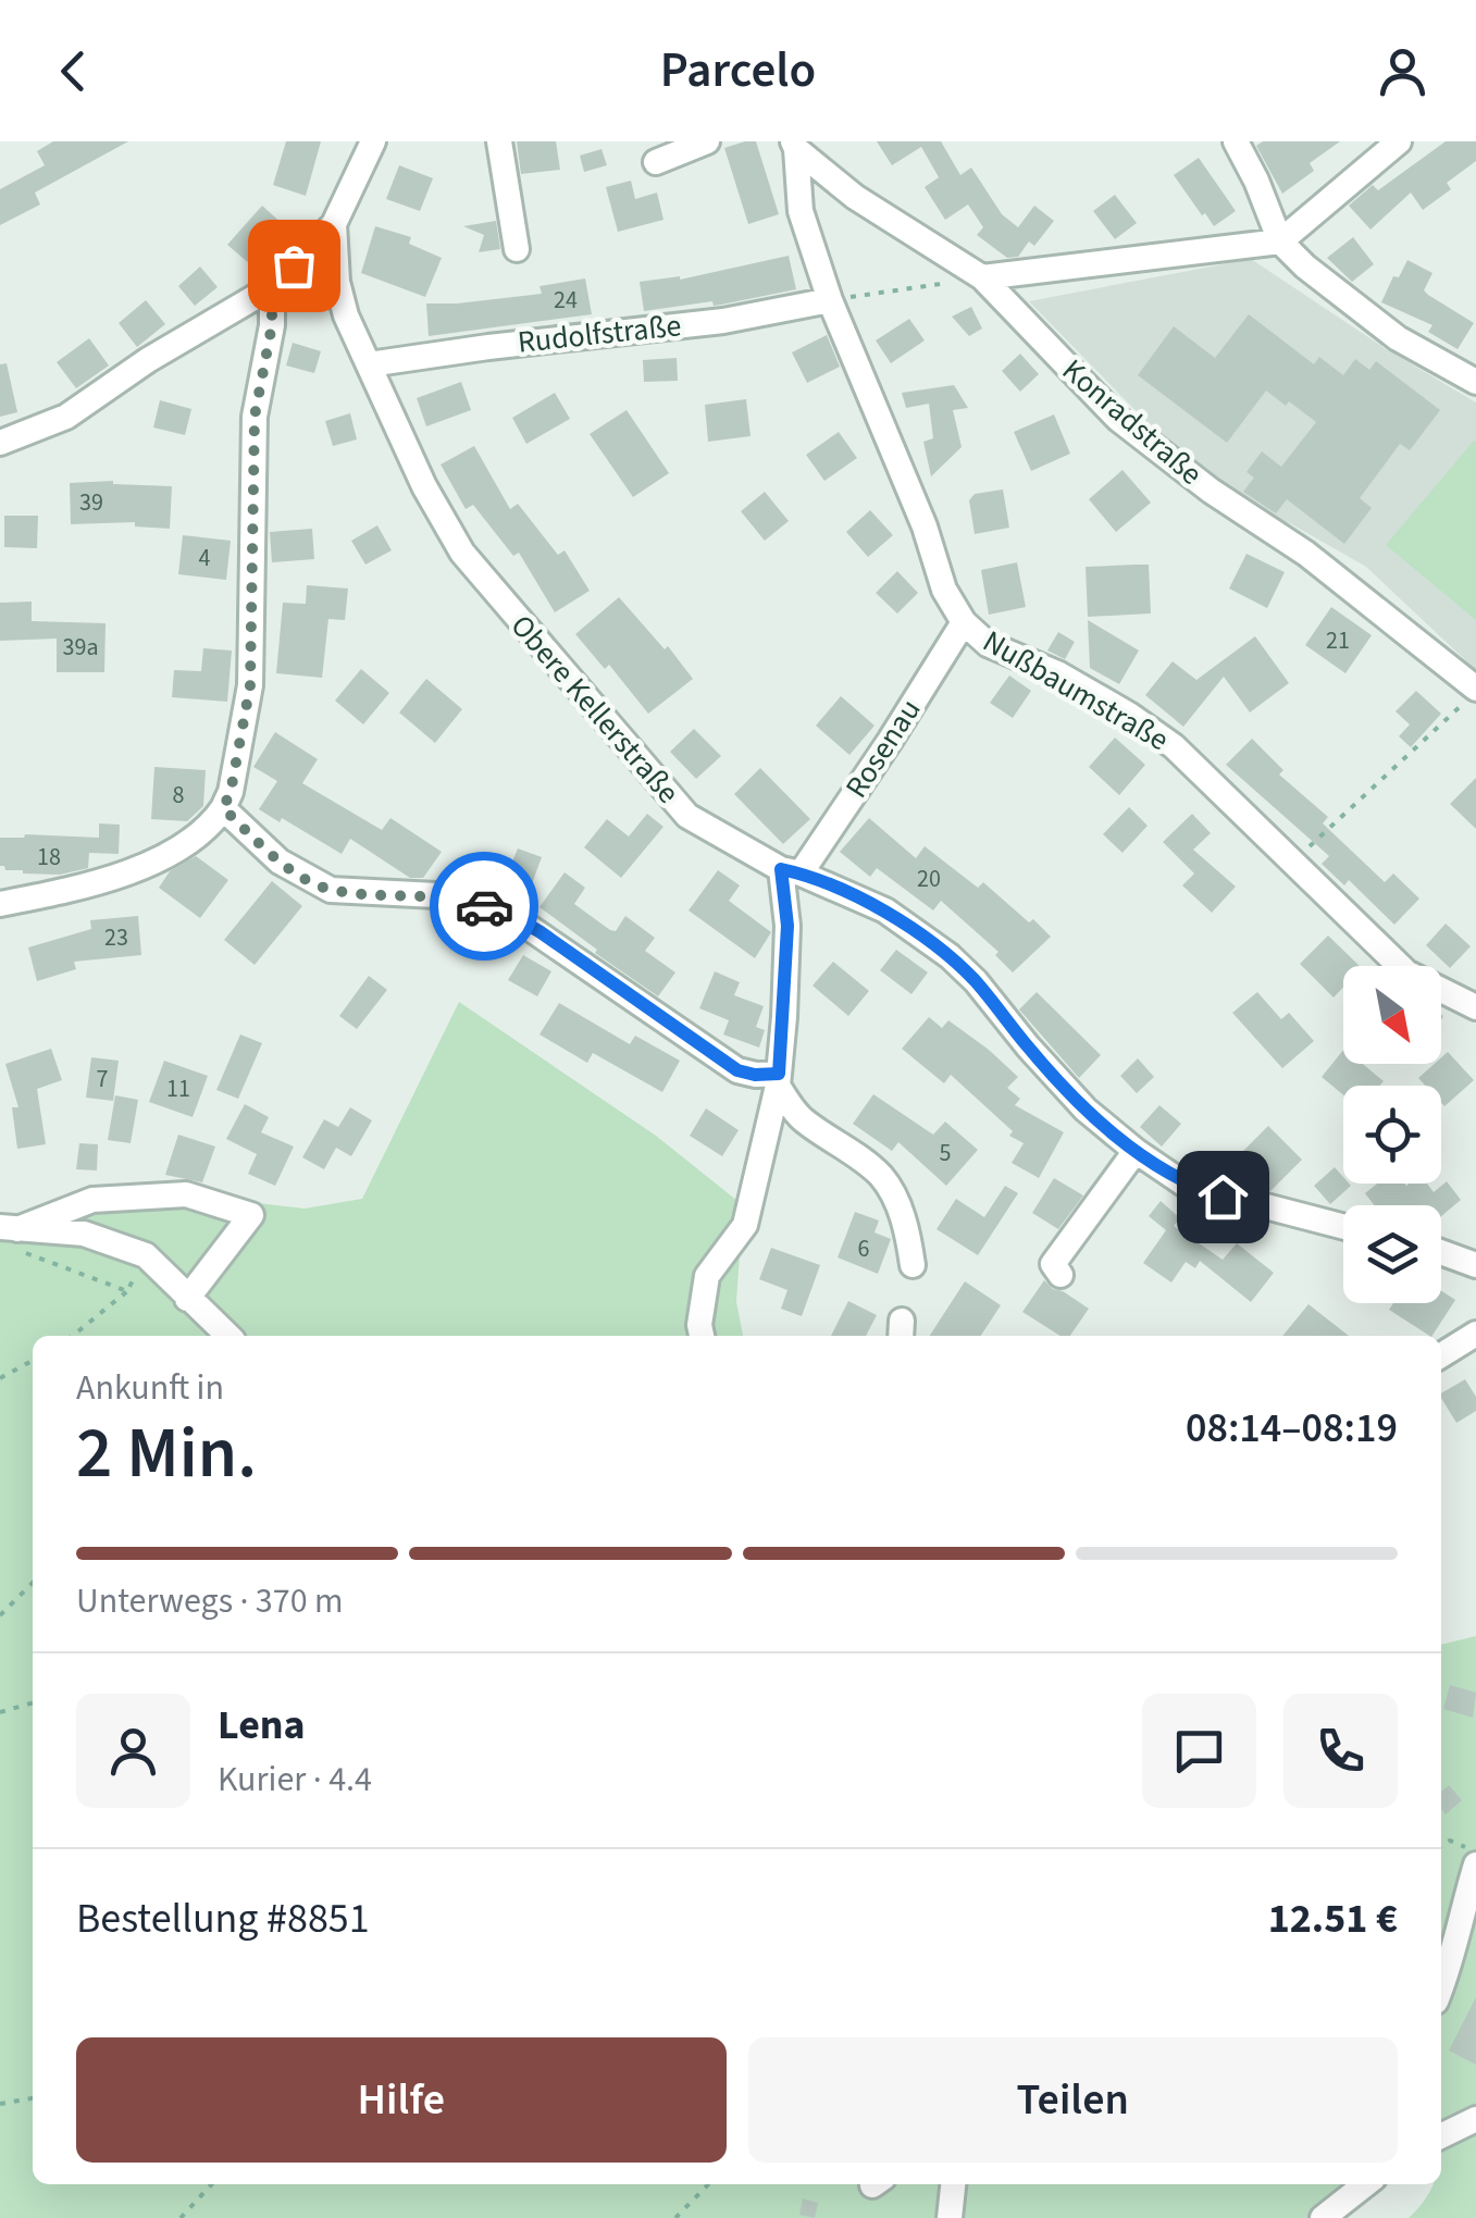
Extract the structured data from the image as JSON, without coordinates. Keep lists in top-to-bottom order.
{
  "streets": {
    "street": [
      "Rudolfstraße",
      "Konradstraße",
      "Nußbaumstraße",
      "Obere Kellerstraße",
      "Rosenau"
    ]
  },
  "crossings": [
    ["Rudolfstraße", "Nußbaumstraße"],
    ["Rudolfstraße", "Obere Kellerstraße"],
    ["Konradstraße", "Nußbaumstraße"],
    ["Nußbaumstraße", "Rosenau"],
    ["Obere Kellerstraße", "Rosenau"]
  ],
  "house_numbers": [
    "24",
    "39",
    "4",
    "21",
    "39a",
    "8",
    "18",
    "20",
    "23",
    "7",
    "11",
    "5",
    "6"
  ],
  "north": "bottom right",
  "page": {
    "header": "Parcelo",
    "heading": ["2 Min.", "Ankunft in", "08:14–08:19"],
    "panel": [
      "Lena",
      "Kurier · 4.4",
      "Bestellung #8851",
      "12.51 €"
    ],
    "bar": "Unterwegs · 370 m",
    "buttons": ["Hilfe", "Teilen"]
  }
}
